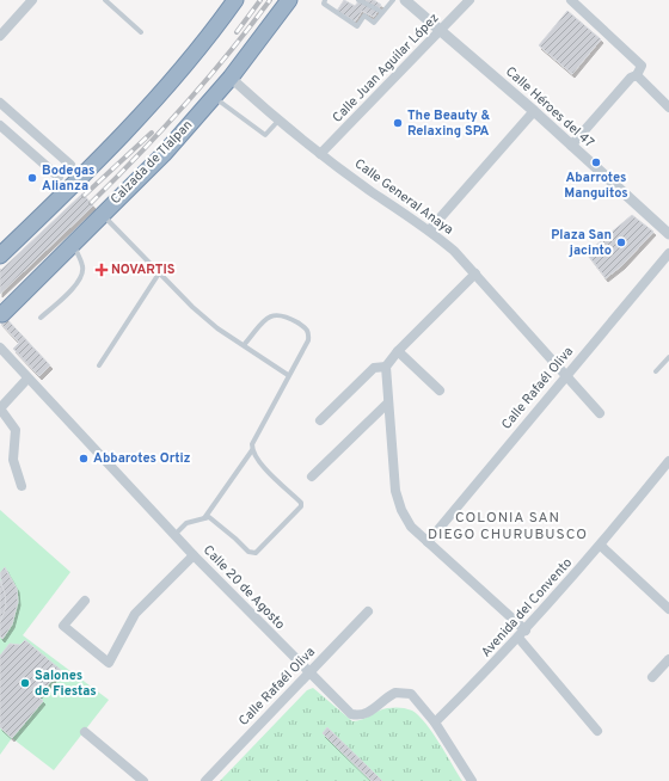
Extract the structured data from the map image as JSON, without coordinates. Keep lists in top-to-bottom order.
{
  "streets": {
    "highway": ["Calzada de Tlalpan"],
    "street": [
      "Calle Juan Aguilar López",
      "Calle Héroes del 47",
      "Calle General Anaya",
      "Calle Rafaél Oliva",
      "Calle 20 de Agosto",
      "Avenida del Convento"
    ]
  },
  "crossings": [
    ["Calle Juan Aguilar López", "Calle Héroes del 47"],
    ["Calle Juan Aguilar López", "Calle General Anaya"],
    ["Calzada de Tlalpan", "Calle General Anaya"],
    ["Calle General Anaya", "Calle Rafaél Oliva"],
    ["Calle Rafaél Oliva", "Calle 20 de Agosto"],
    ["Calle 20 de Agosto", "Avenida del Convento"]
  ],
  "districts": ["COLONIA SAN DIEGO CHURUBUSCO"],
  "places": {
    "other": [
      "The Beauty & Relaxing SPA",
      "Abarrotes Manguitos",
      "Bodegas Alianza",
      "Plaza San jacinto",
      "Abbarotes Ortiz",
      "Salones de Fiestas"
    ],
    "health": ["NOVARTIS"]
  }
}
